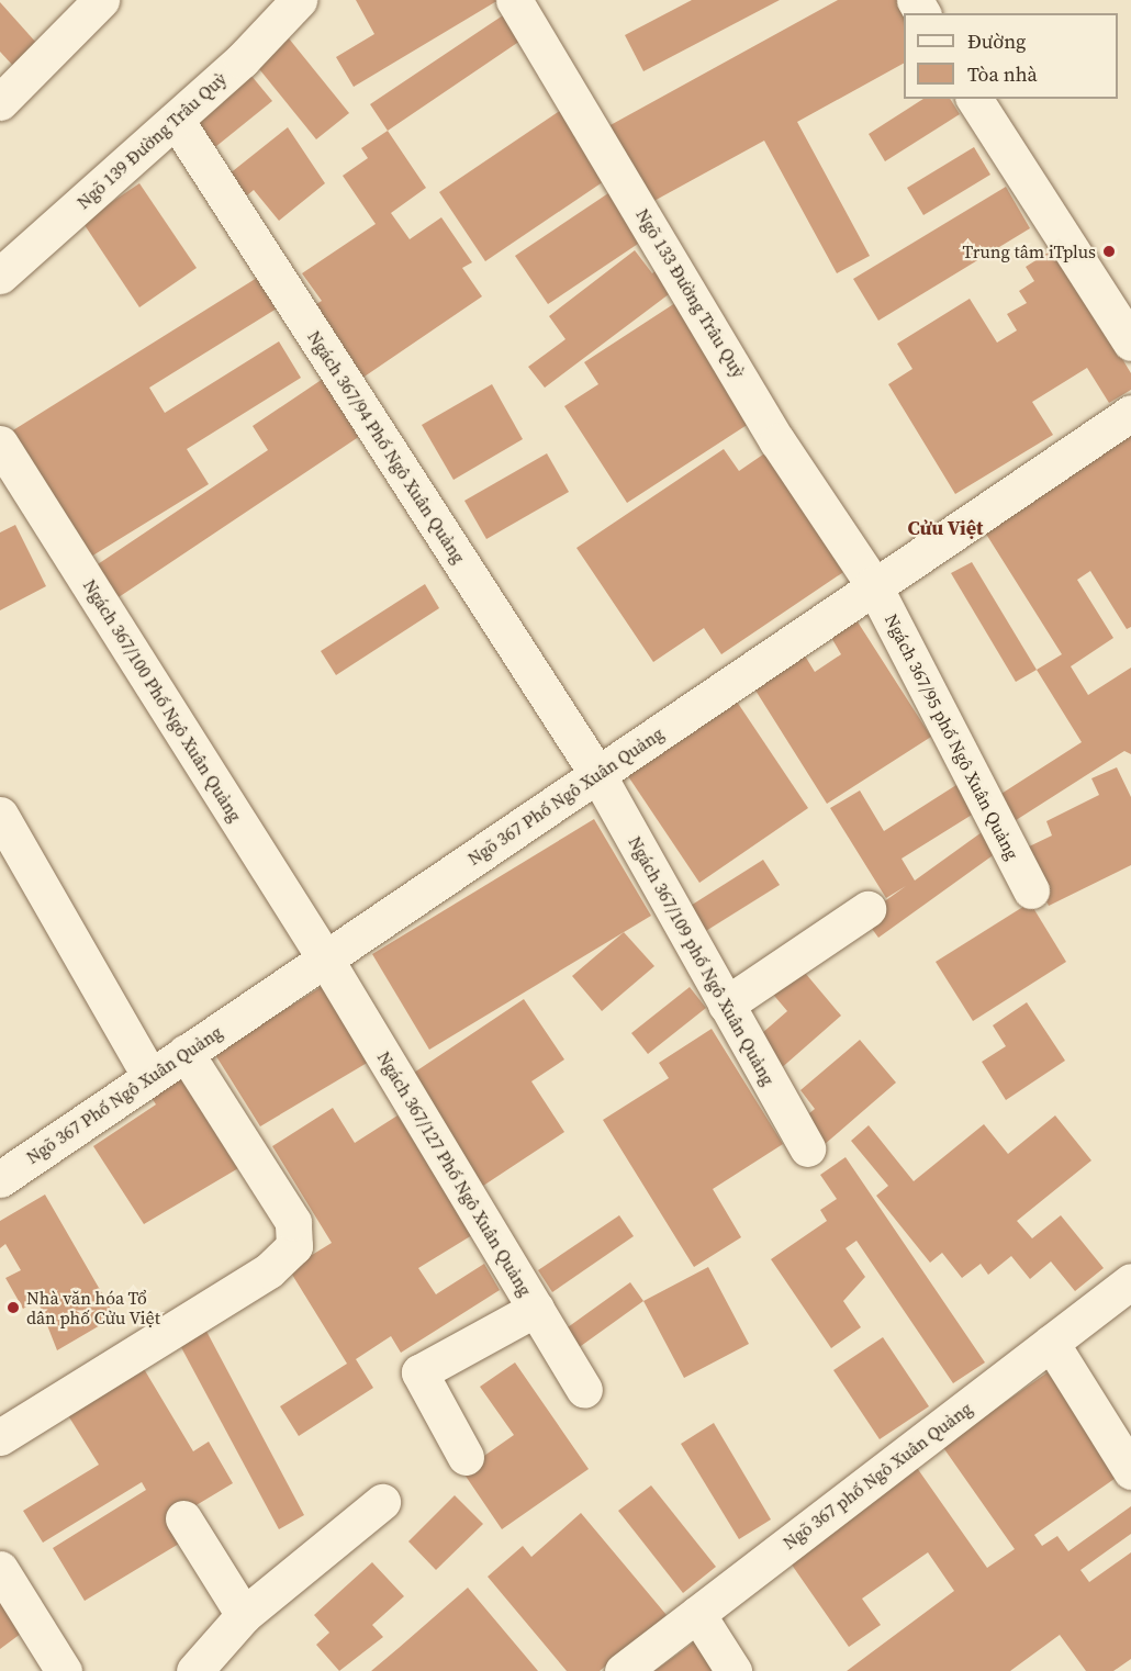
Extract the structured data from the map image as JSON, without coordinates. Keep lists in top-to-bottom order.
{
  "streets": {
    "street": [
      "Ngõ 139 Đường Trâu Quỳ",
      "Ngõ 133 Đường Trâu Quỳ",
      "Ngách 367/94 Phố Ngô Xuân Quảng",
      "Ngách 367/100 Phố Ngô Xuân Quảng",
      "Ngách 367/95 phố Ngô Xuân Quảng",
      "Ngõ 367 Phố Ngô Xuân Quảng",
      "Ngách 367/109 phố Ngô Xuân Quảng",
      "Ngách 367/127 Phố Ngô Xuân Quảng",
      "Ngõ 367 phố Ngô Xuân Quảng"
    ]
  },
  "crossings": [
    ["Ngõ 139 Đường Trâu Quỳ", "Ngách 367/94 Phố Ngô Xuân Quảng"],
    ["Ngõ 133 Đường Trâu Quỳ", "Ngách 367/95 phố Ngô Xuân Quảng"],
    ["Ngõ 133 Đường Trâu Quỳ", "Ngõ 367 Phố Ngô Xuân Quảng"],
    ["Ngách 367/94 Phố Ngô Xuân Quảng", "Ngõ 367 Phố Ngô Xuân Quảng"],
    ["Ngách 367/94 Phố Ngô Xuân Quảng", "Ngách 367/109 phố Ngô Xuân Quảng"],
    ["Ngách 367/100 Phố Ngô Xuân Quảng", "Ngõ 367 Phố Ngô Xuân Quảng"],
    ["Ngách 367/100 Phố Ngô Xuân Quảng", "Ngách 367/127 Phố Ngô Xuân Quảng"],
    ["Ngách 367/95 phố Ngô Xuân Quảng", "Ngõ 367 Phố Ngô Xuân Quảng"],
    ["Ngõ 367 Phố Ngô Xuân Quảng", "Ngách 367/109 phố Ngô Xuân Quảng"],
    ["Ngõ 367 Phố Ngô Xuân Quảng", "Ngách 367/127 Phố Ngô Xuân Quảng"]
  ],
  "districts": ["Cửu Việt"],
  "places": ["Trung tâm iTplus", "Nhà văn hóa Tổ dân phố Cửu Việt"],
  "legend": ["Đường", "Tòa nhà"]
}
